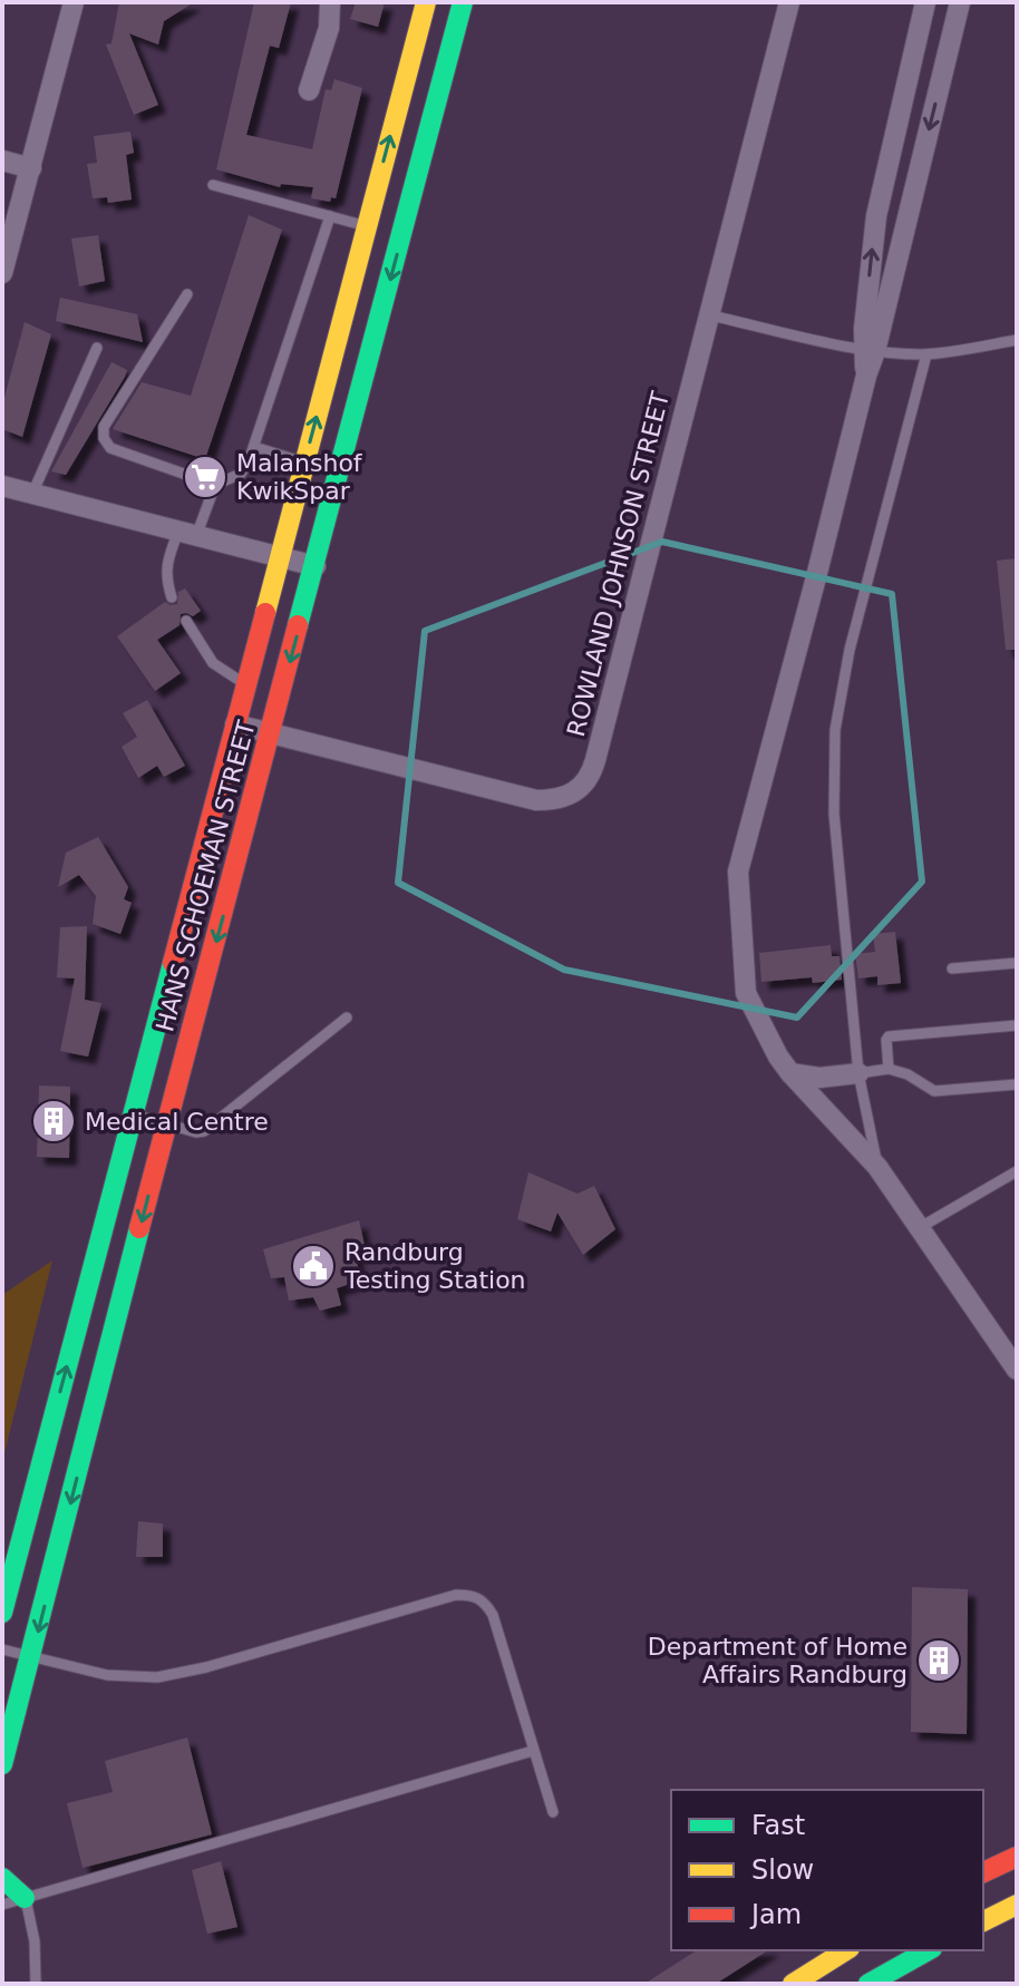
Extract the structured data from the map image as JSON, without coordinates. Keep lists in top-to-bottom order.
{
  "streets": {
    "main road": ["HANS SCHOEMAN STREET"],
    "street": ["ROWLAND JOHNSON STREET"]
  },
  "crossings": [
    ["ROWLAND JOHNSON STREET", "HANS SCHOEMAN STREET"]
  ],
  "places": {
    "supermarket": ["Malanshof KwikSpar"],
    "building": ["Medical Centre", "Department of Home Affairs Randburg"],
    "public building": ["Randburg Testing Station"]
  },
  "legend": ["Fast", "Slow", "Jam"]
}
